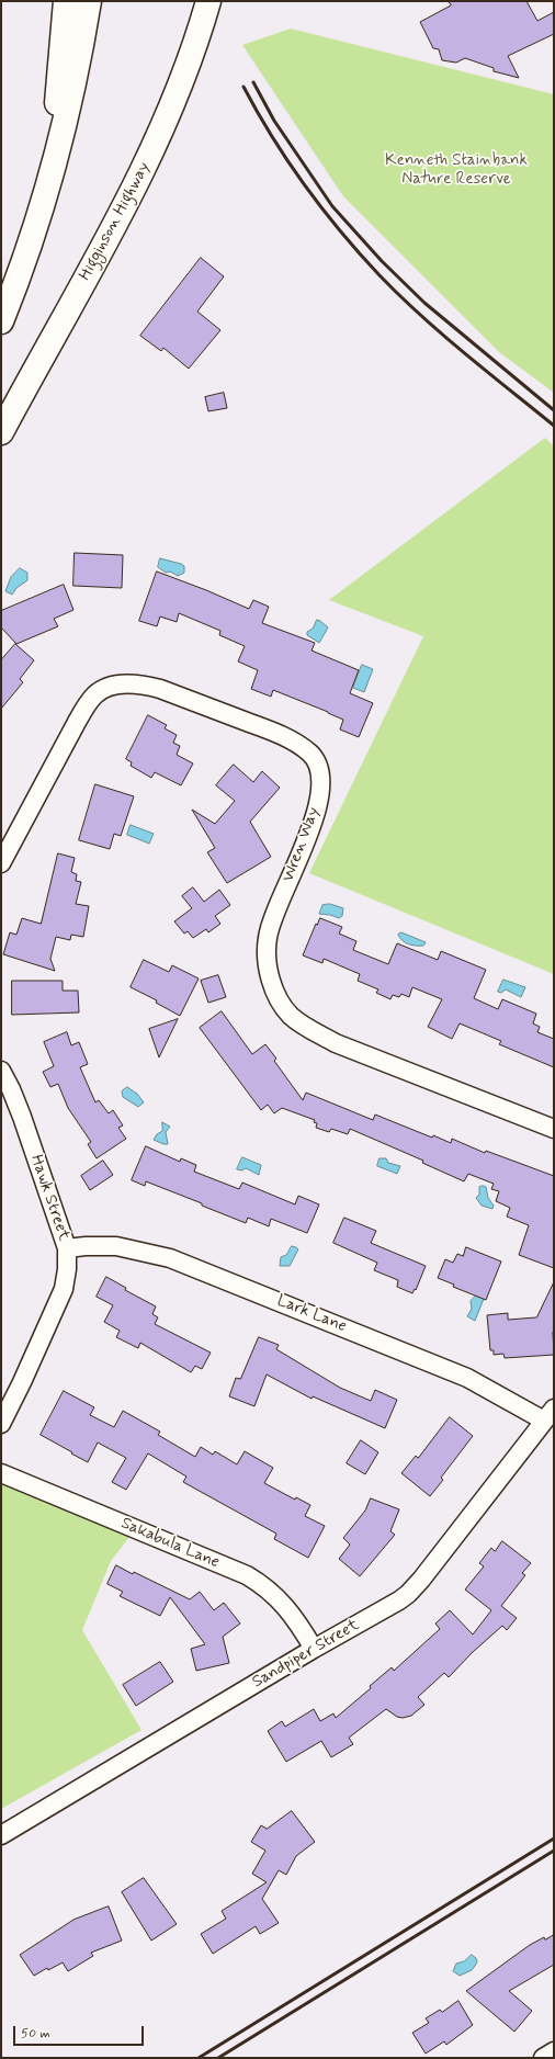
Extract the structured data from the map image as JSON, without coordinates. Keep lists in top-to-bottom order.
{
  "streets": {
    "highway": ["Higginson Highway"],
    "street": [
      "Wren Way",
      "Hawk Street",
      "Lark Lane",
      "Sakabula Lane",
      "Sandpiper Street"
    ]
  },
  "crossings": [
    ["Hawk Street", "Lark Lane"],
    ["Lark Lane", "Sandpiper Street"],
    ["Sakabula Lane", "Sandpiper Street"]
  ],
  "parks": ["Kenneth Stainbank Nature Reserve"],
  "scale_bar": "50 m"
}
